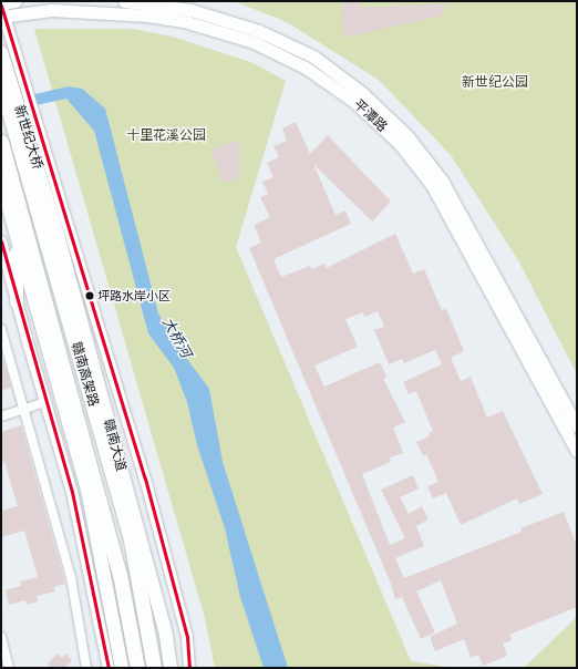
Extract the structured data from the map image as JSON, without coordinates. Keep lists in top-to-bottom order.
{
  "streets": {
    "highway": ["赣南高架路"],
    "main road": ["平潭路", "新世纪大桥", "赣南大道"]
  },
  "crossings": [
    ["新世纪大桥", "赣南大道"]
  ],
  "water": ["大桥河"],
  "parks": ["新世纪公园", "十里花溪公园"],
  "places": ["坪路水岸小区"]
}
